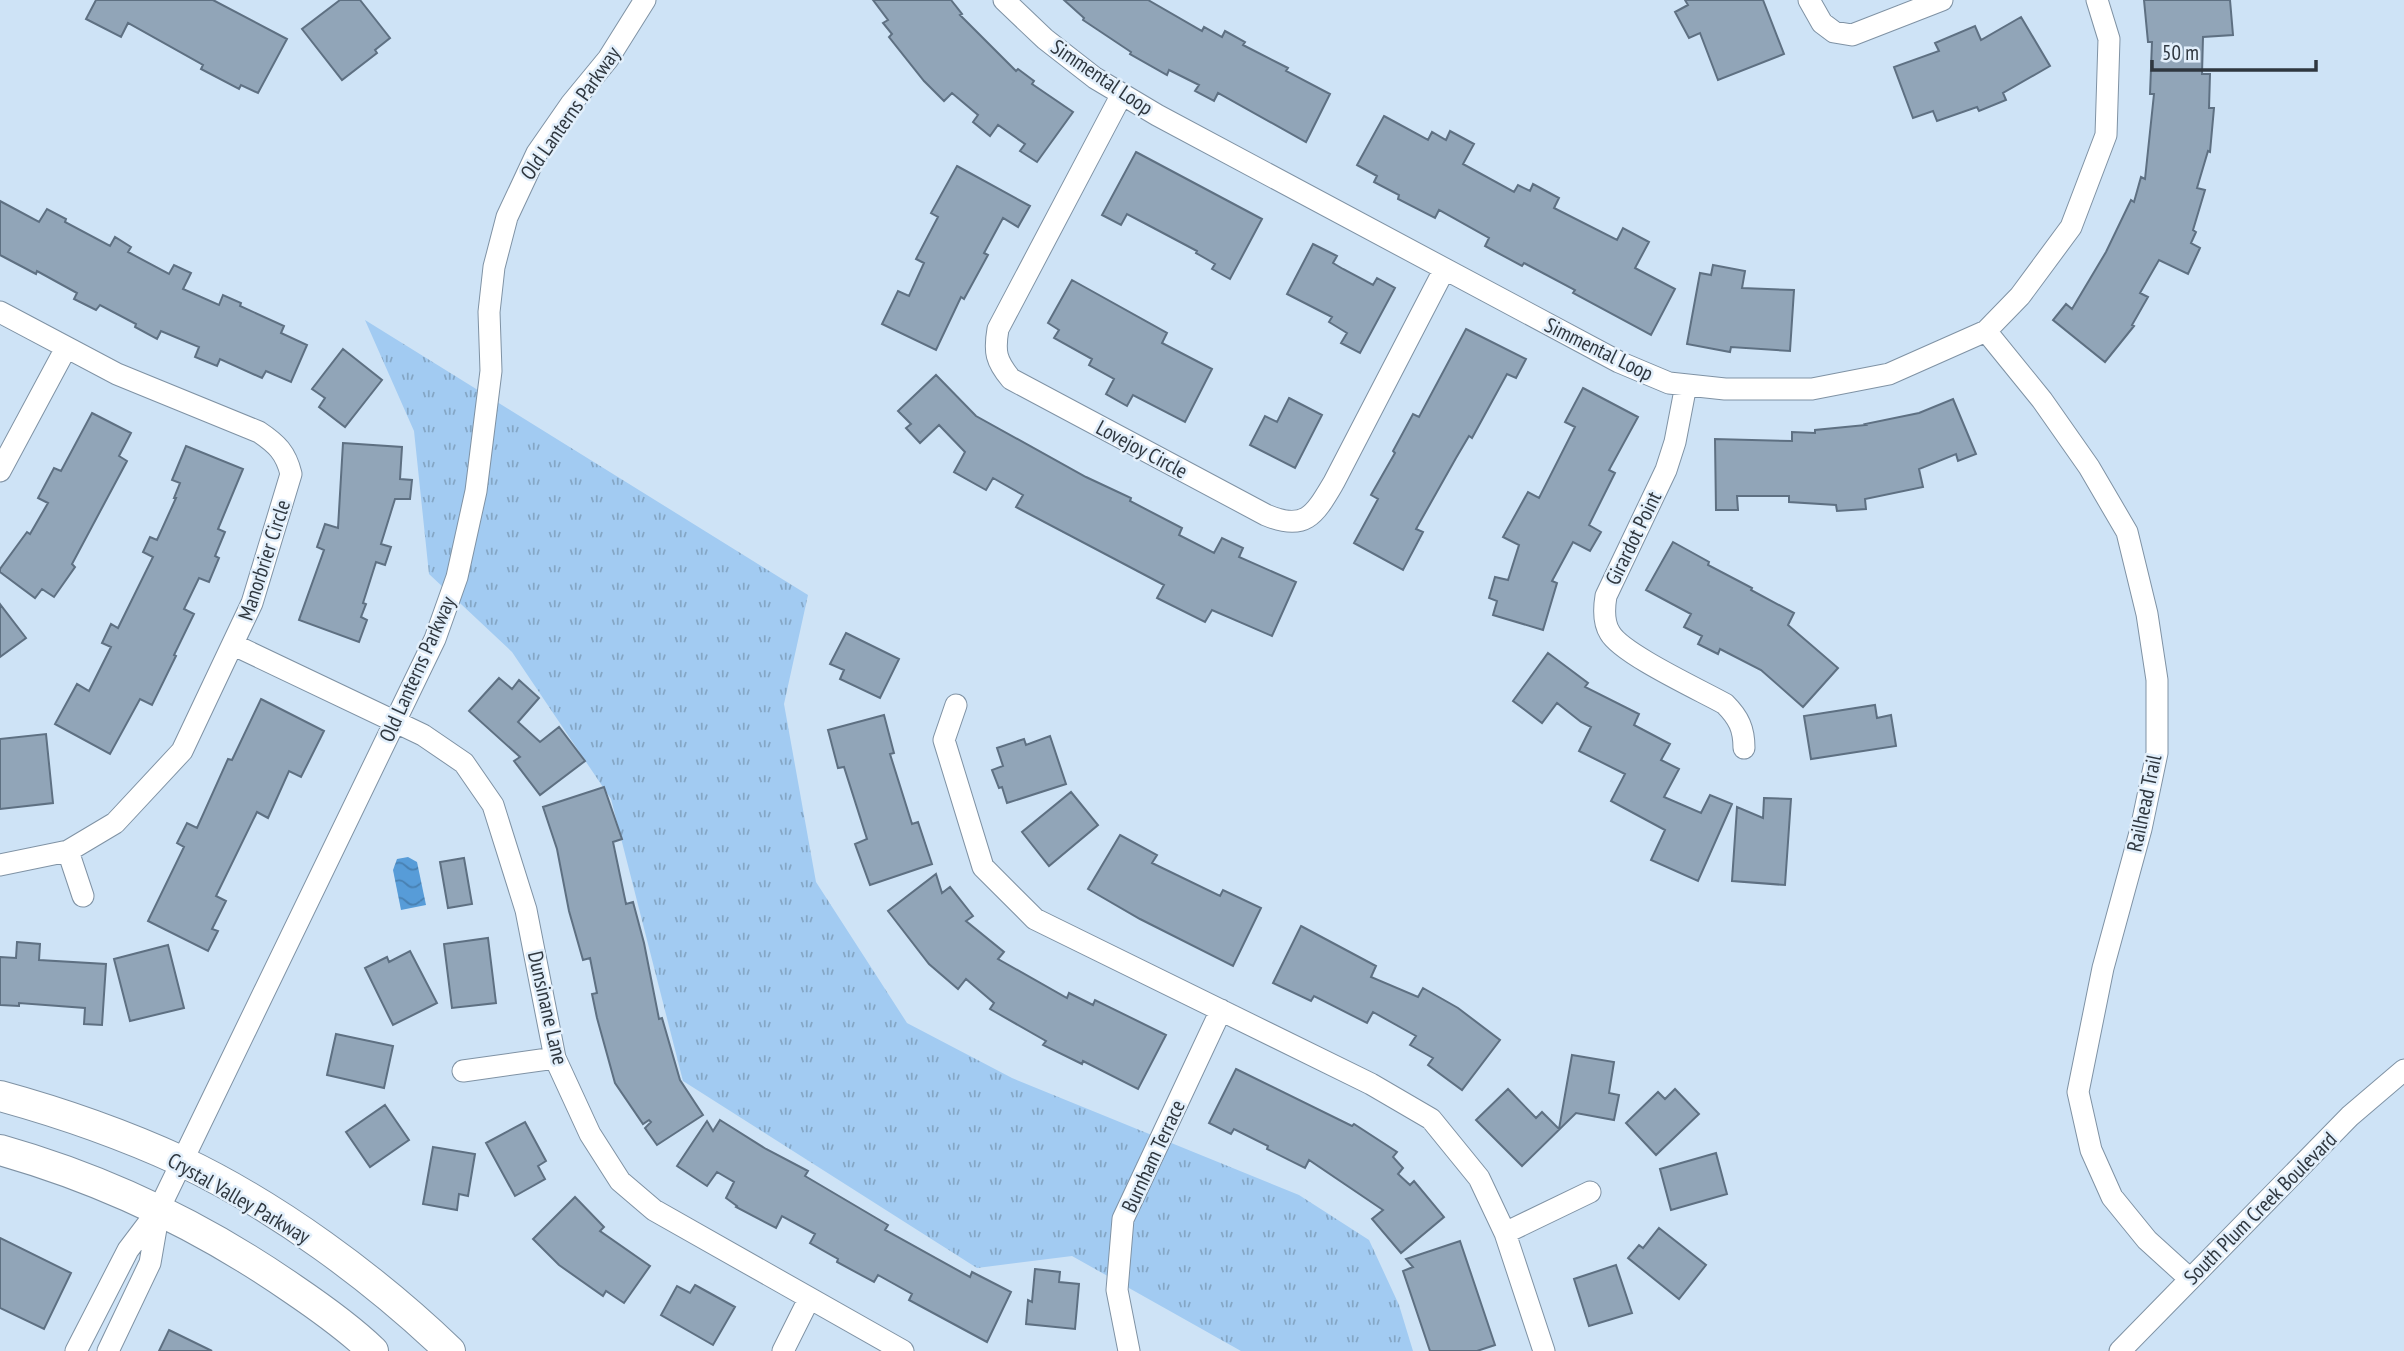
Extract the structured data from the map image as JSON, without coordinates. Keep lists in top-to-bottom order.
{
  "streets": {
    "main road": ["Crystal Valley Parkway"],
    "street": [
      "Simmental Loop",
      "Old Lanterns Parkway",
      "Lovejoy Circle",
      "Girardot Point",
      "Manorbrier Circle",
      "Railhead Trail",
      "Dunsinane Lane",
      "Burnham Terrace",
      "South Plum Creek Boulevard"
    ]
  },
  "crossings": [
    ["Simmental Loop", "Lovejoy Circle"],
    ["Simmental Loop", "Girardot Point"],
    ["Simmental Loop", "Railhead Trail"],
    ["Old Lanterns Parkway", "Dunsinane Lane"],
    ["Old Lanterns Parkway", "Crystal Valley Parkway"],
    ["Manorbrier Circle", "Dunsinane Lane"],
    ["Railhead Trail", "South Plum Creek Boulevard"]
  ],
  "scale_bar": "50 m"
}
